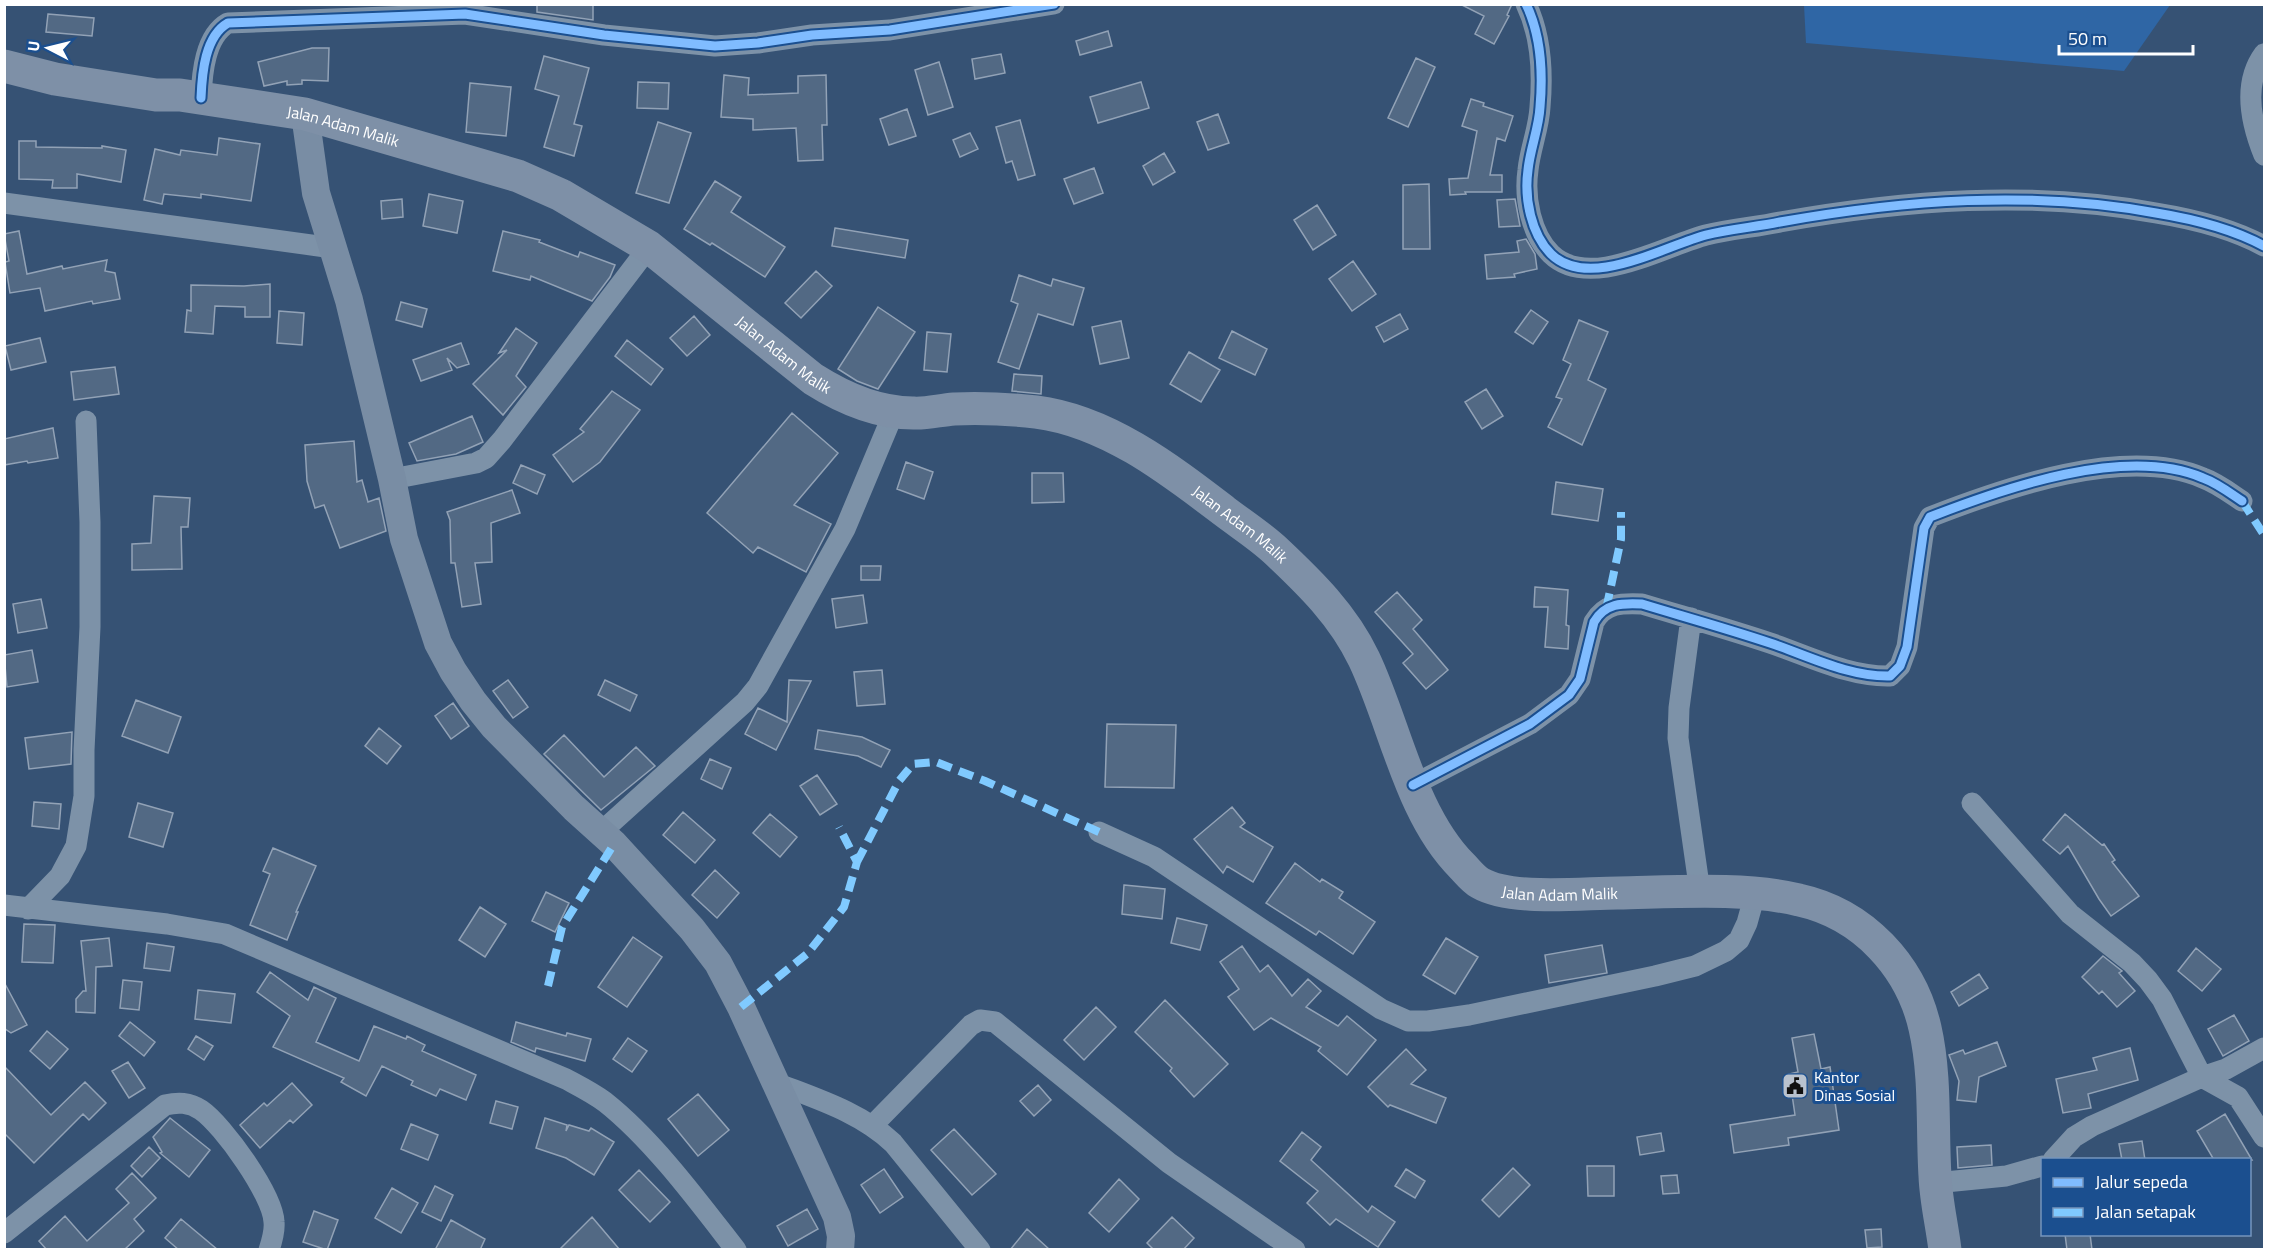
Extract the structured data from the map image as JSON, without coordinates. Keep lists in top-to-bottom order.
{
  "streets": {
    "highway": ["Jalan Adam Malik"]
  },
  "places": {
    "public building": ["Kantor Dinas Sosial"]
  },
  "legend": ["Jalur sepeda", "Jalan setapak"],
  "scale_bar": "50 m",
  "north": "left"
}
